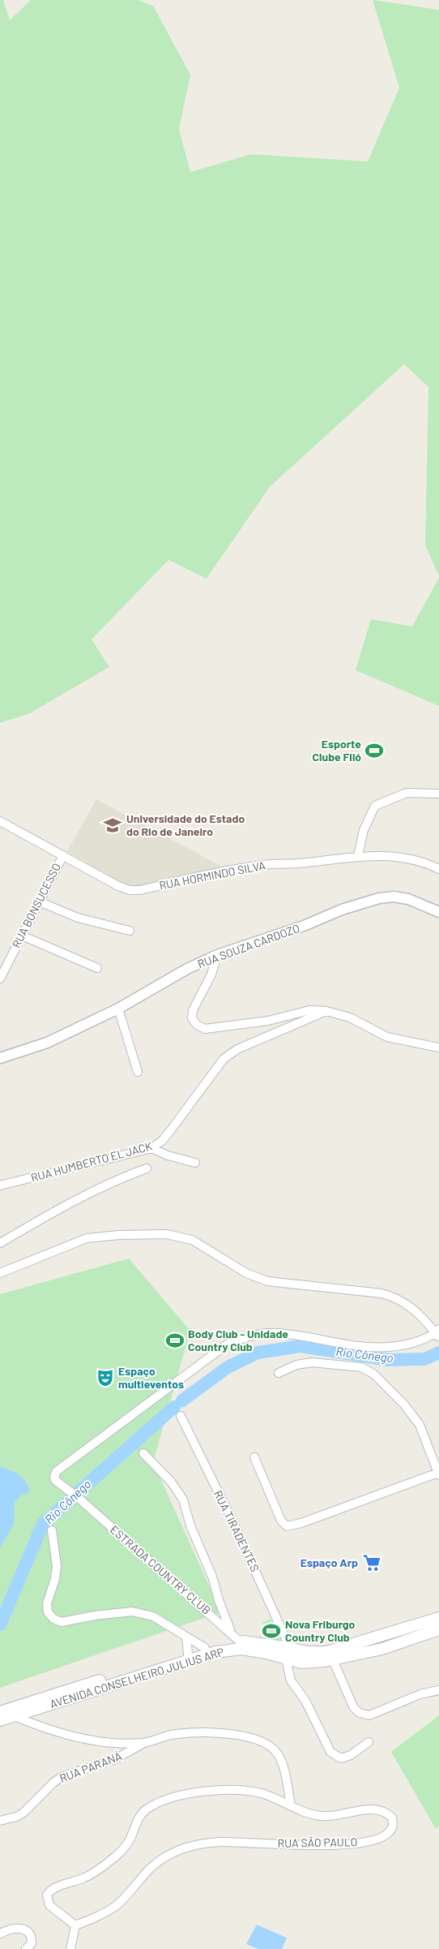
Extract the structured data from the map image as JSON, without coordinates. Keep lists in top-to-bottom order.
{
  "streets": {
    "main road": ["AVENIDA CONSELHEIRO JULIUS ARP"],
    "street": [
      "RUA HORMINDO SILVA",
      "RUA BONSUCESSO",
      "RUA SOUZA CARDOZO",
      "RUA HUMBERTO EL JACK",
      "RUA TIRADENTES",
      "ESTRADA COUNTRY CLUB",
      "RUA PARANÁ",
      "RUA SÃO PAULO"
    ]
  },
  "crossings": [
    ["RUA HORMINDO SILVA", "RUA BONSUCESSO"],
    ["RUA TIRADENTES", "AVENIDA CONSELHEIRO JULIUS ARP"],
    ["ESTRADA COUNTRY CLUB", "AVENIDA CONSELHEIRO JULIUS ARP"]
  ],
  "water": ["Rio Cônego"],
  "places": {
    "sports": ["Esporte Clube Filó", "Body Club - Unidade Country Club", "Nova Friburgo Country Club"],
    "school or university": ["Universidade do Estado do Rio de Janeiro"],
    "theatre": ["Espaço multieventos"],
    "supermarket": ["Espaço Arp"]
  }
}
